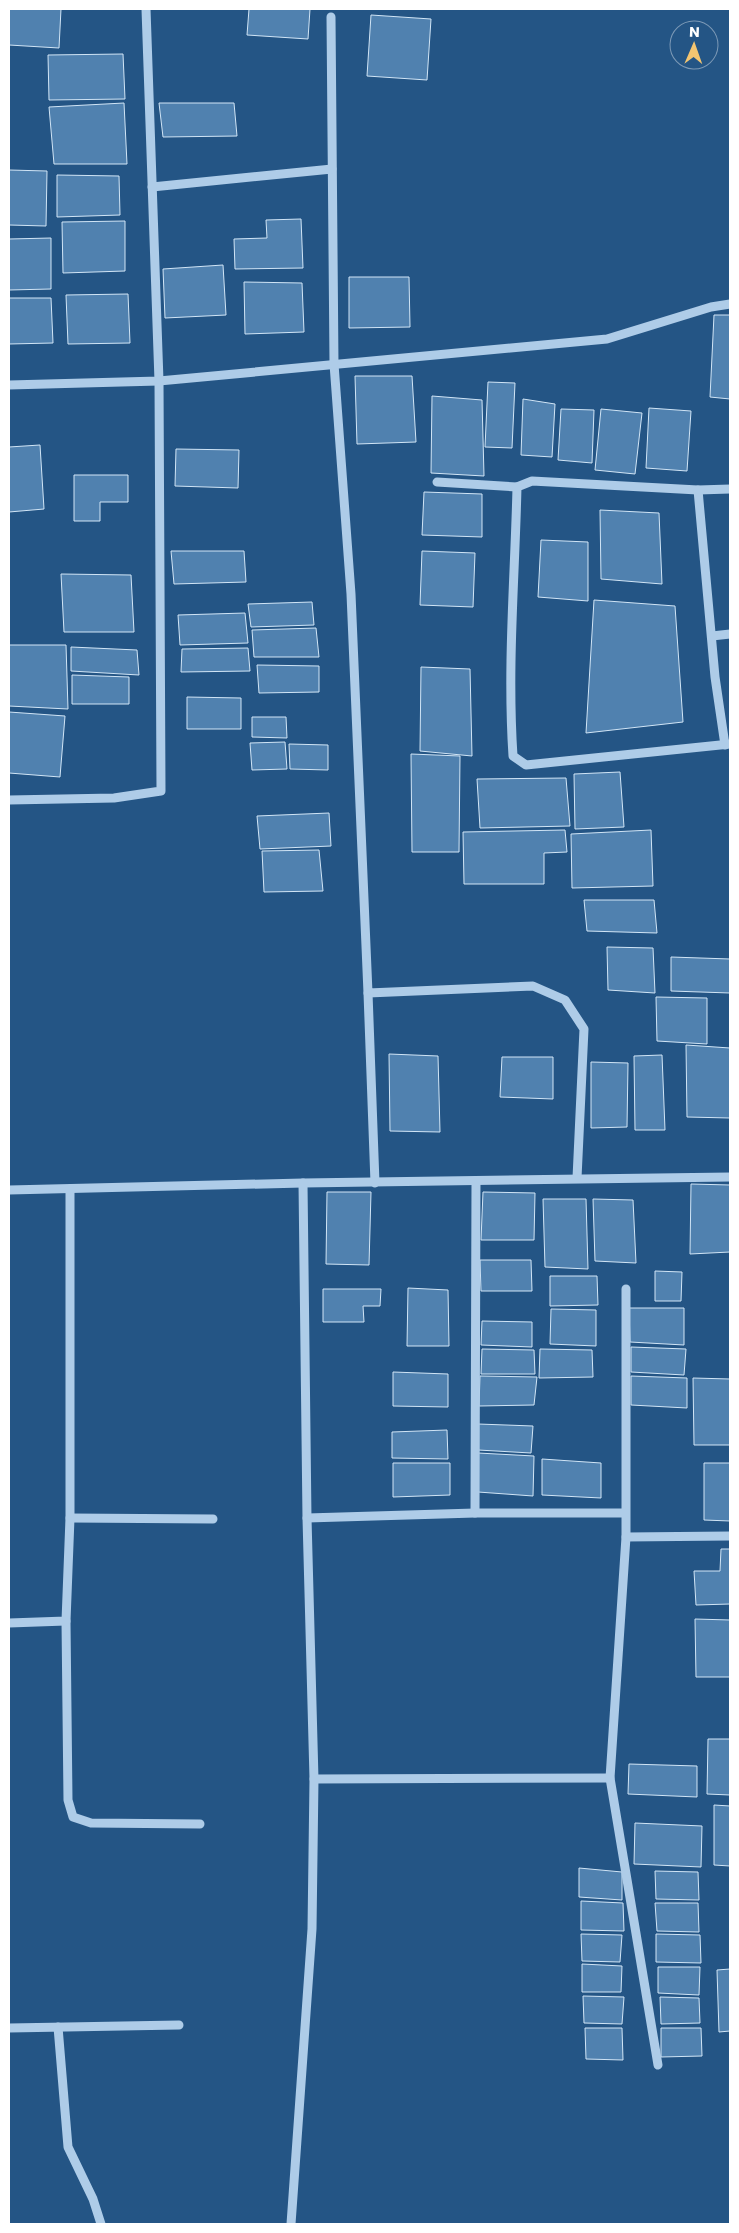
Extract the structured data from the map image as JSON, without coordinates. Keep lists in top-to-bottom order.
{
  "north": "top"
}
